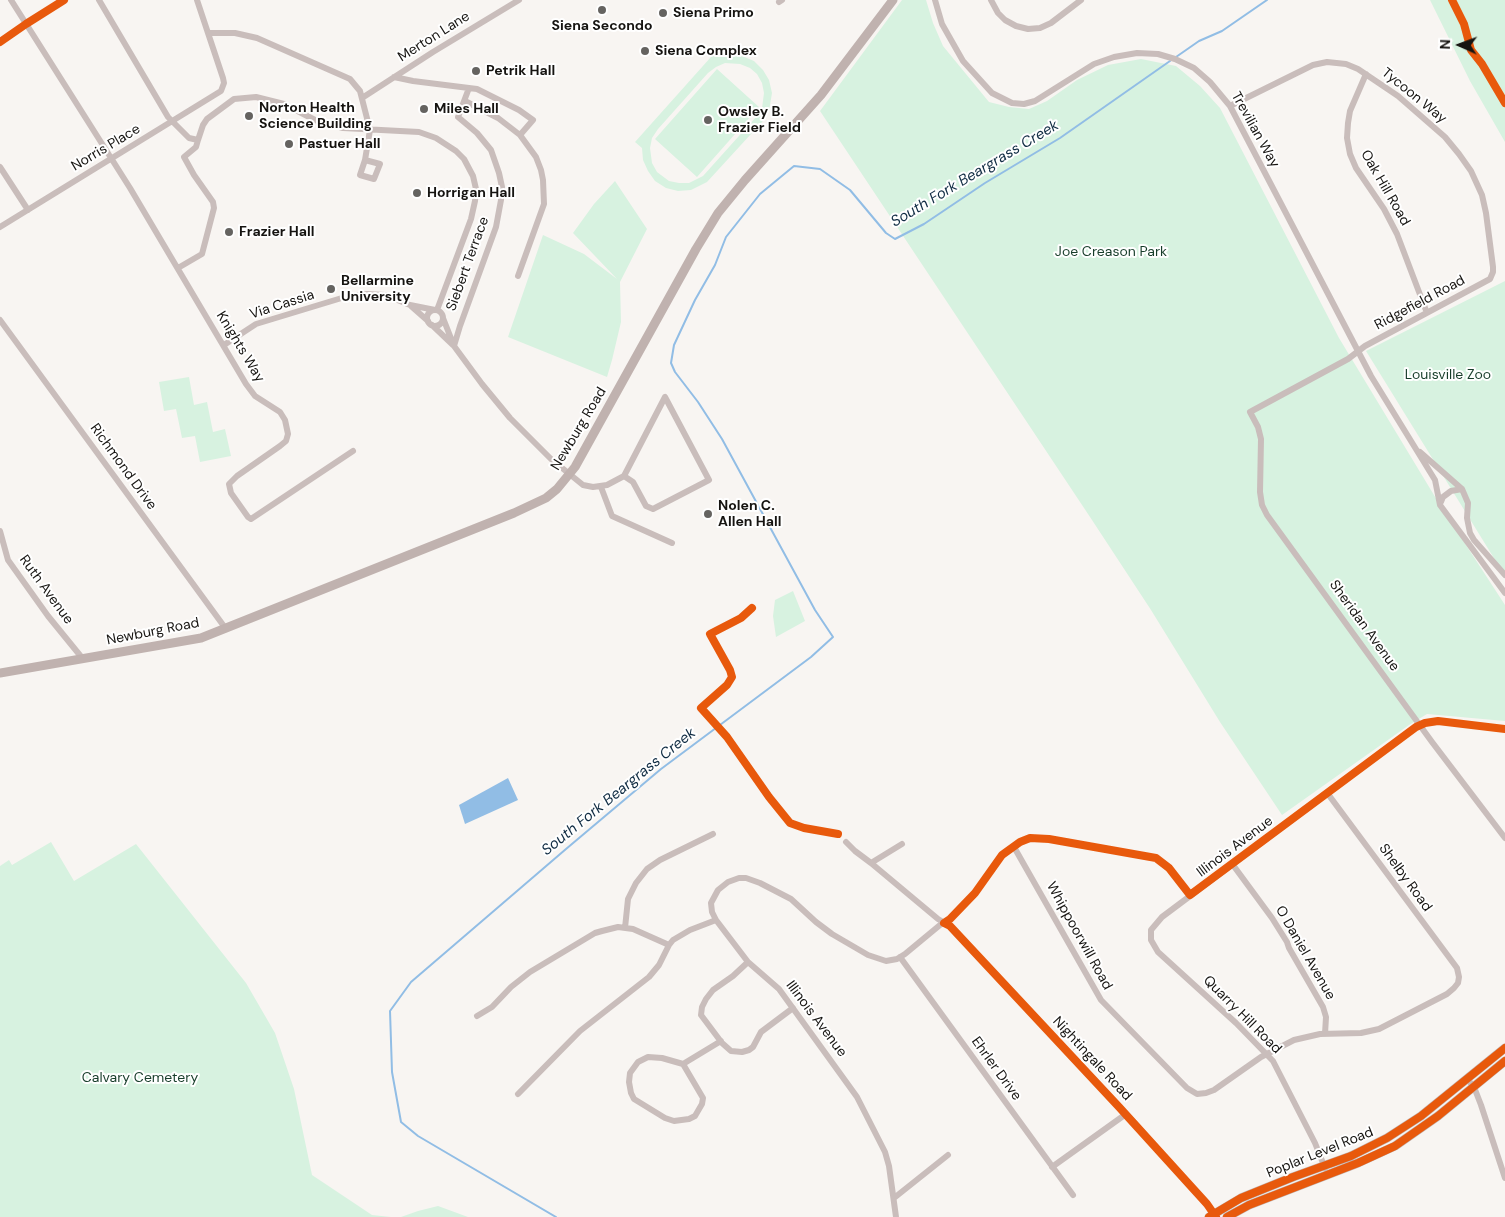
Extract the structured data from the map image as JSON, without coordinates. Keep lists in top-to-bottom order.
{
  "streets": {
    "main road": ["Newburg Road", "Poplar Level Road"],
    "street": [
      "Merton Lane",
      "Tycoon Way",
      "Trevilian Way",
      "Norris Place",
      "Oak Hill Road",
      "Siebert Terrace",
      "Ridgefield Road",
      "Via Cassia",
      "Knights Way",
      "Richmond Drive",
      "Ruth Avenue",
      "Sheridan Avenue",
      "Illinois Avenue",
      "Shelby Road",
      "Whippoorwill Road",
      "O Daniel Avenue",
      "Quarry Hill Road",
      "Nightingale Road",
      "Ehrler Drive"
    ]
  },
  "crossings": [
    ["Tycoon Way", "Trevilian Way"],
    ["Tycoon Way", "Oak Hill Road"],
    ["Tycoon Way", "Ridgefield Road"],
    ["Trevilian Way", "Ridgefield Road"],
    ["Norris Place", "Knights Way"],
    ["Oak Hill Road", "Ridgefield Road"],
    ["Siebert Terrace", "Via Cassia"],
    ["Ridgefield Road", "Sheridan Avenue"],
    ["Via Cassia", "Knights Way"],
    ["Newburg Road", "Richmond Drive"],
    ["Newburg Road", "Ruth Avenue"],
    ["Sheridan Avenue", "Illinois Avenue"],
    ["Illinois Avenue", "Shelby Road"],
    ["Illinois Avenue", "Whippoorwill Road"],
    ["Illinois Avenue", "O Daniel Avenue"],
    ["Illinois Avenue", "Quarry Hill Road"],
    ["Illinois Avenue", "Nightingale Road"],
    ["Illinois Avenue", "Ehrler Drive"],
    ["Shelby Road", "Whippoorwill Road"],
    ["Whippoorwill Road", "O Daniel Avenue"],
    ["Whippoorwill Road", "Quarry Hill Road"],
    ["Quarry Hill Road", "Poplar Level Road"],
    ["Nightingale Road", "Poplar Level Road"]
  ],
  "water": ["South Fork Beargrass Creek"],
  "parks": ["Joe Creason Park", "Louisville Zoo", "Calvary Cemetery"],
  "places": [
    "Siena Secondo",
    "Siena Primo",
    "Siena Complex",
    "Petrik Hall",
    "Miles Hall",
    "Norton Health Science Building",
    "Owsley B. Frazier Field",
    "Pastuer Hall",
    "Horrigan Hall",
    "Frazier Hall",
    "Bellarmine University",
    "Nolen C. Allen Hall"
  ],
  "north": "left"
}
